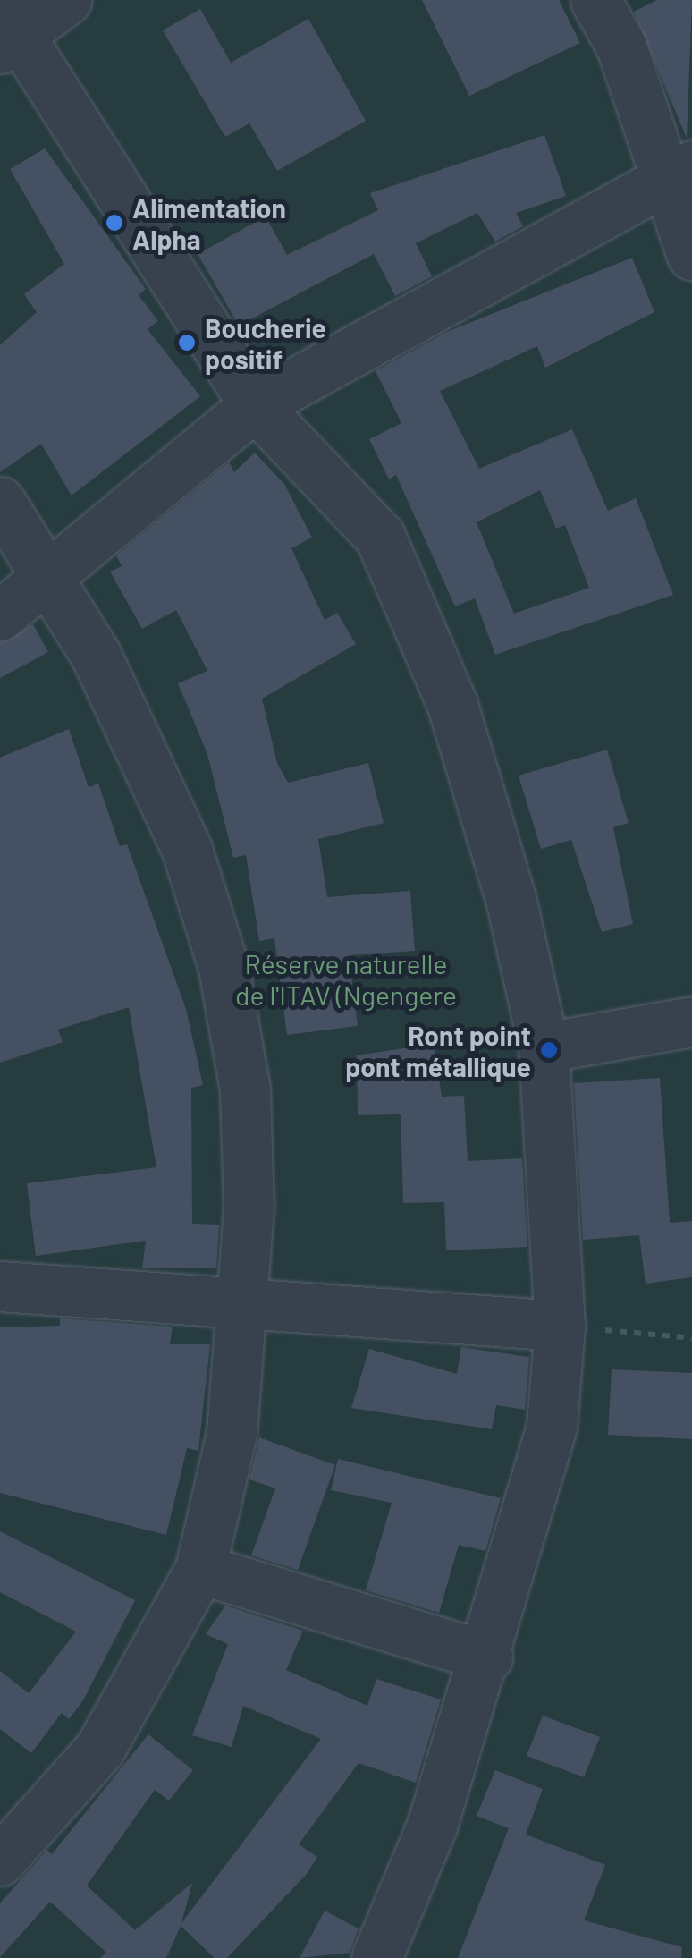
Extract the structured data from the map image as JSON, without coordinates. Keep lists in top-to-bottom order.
{
  "parks": ["Réserve naturelle de l'ITAV (Ngengere"],
  "places": ["Alimentation Alpha", "Boucherie positif", "Ront point pont métallique"]
}
